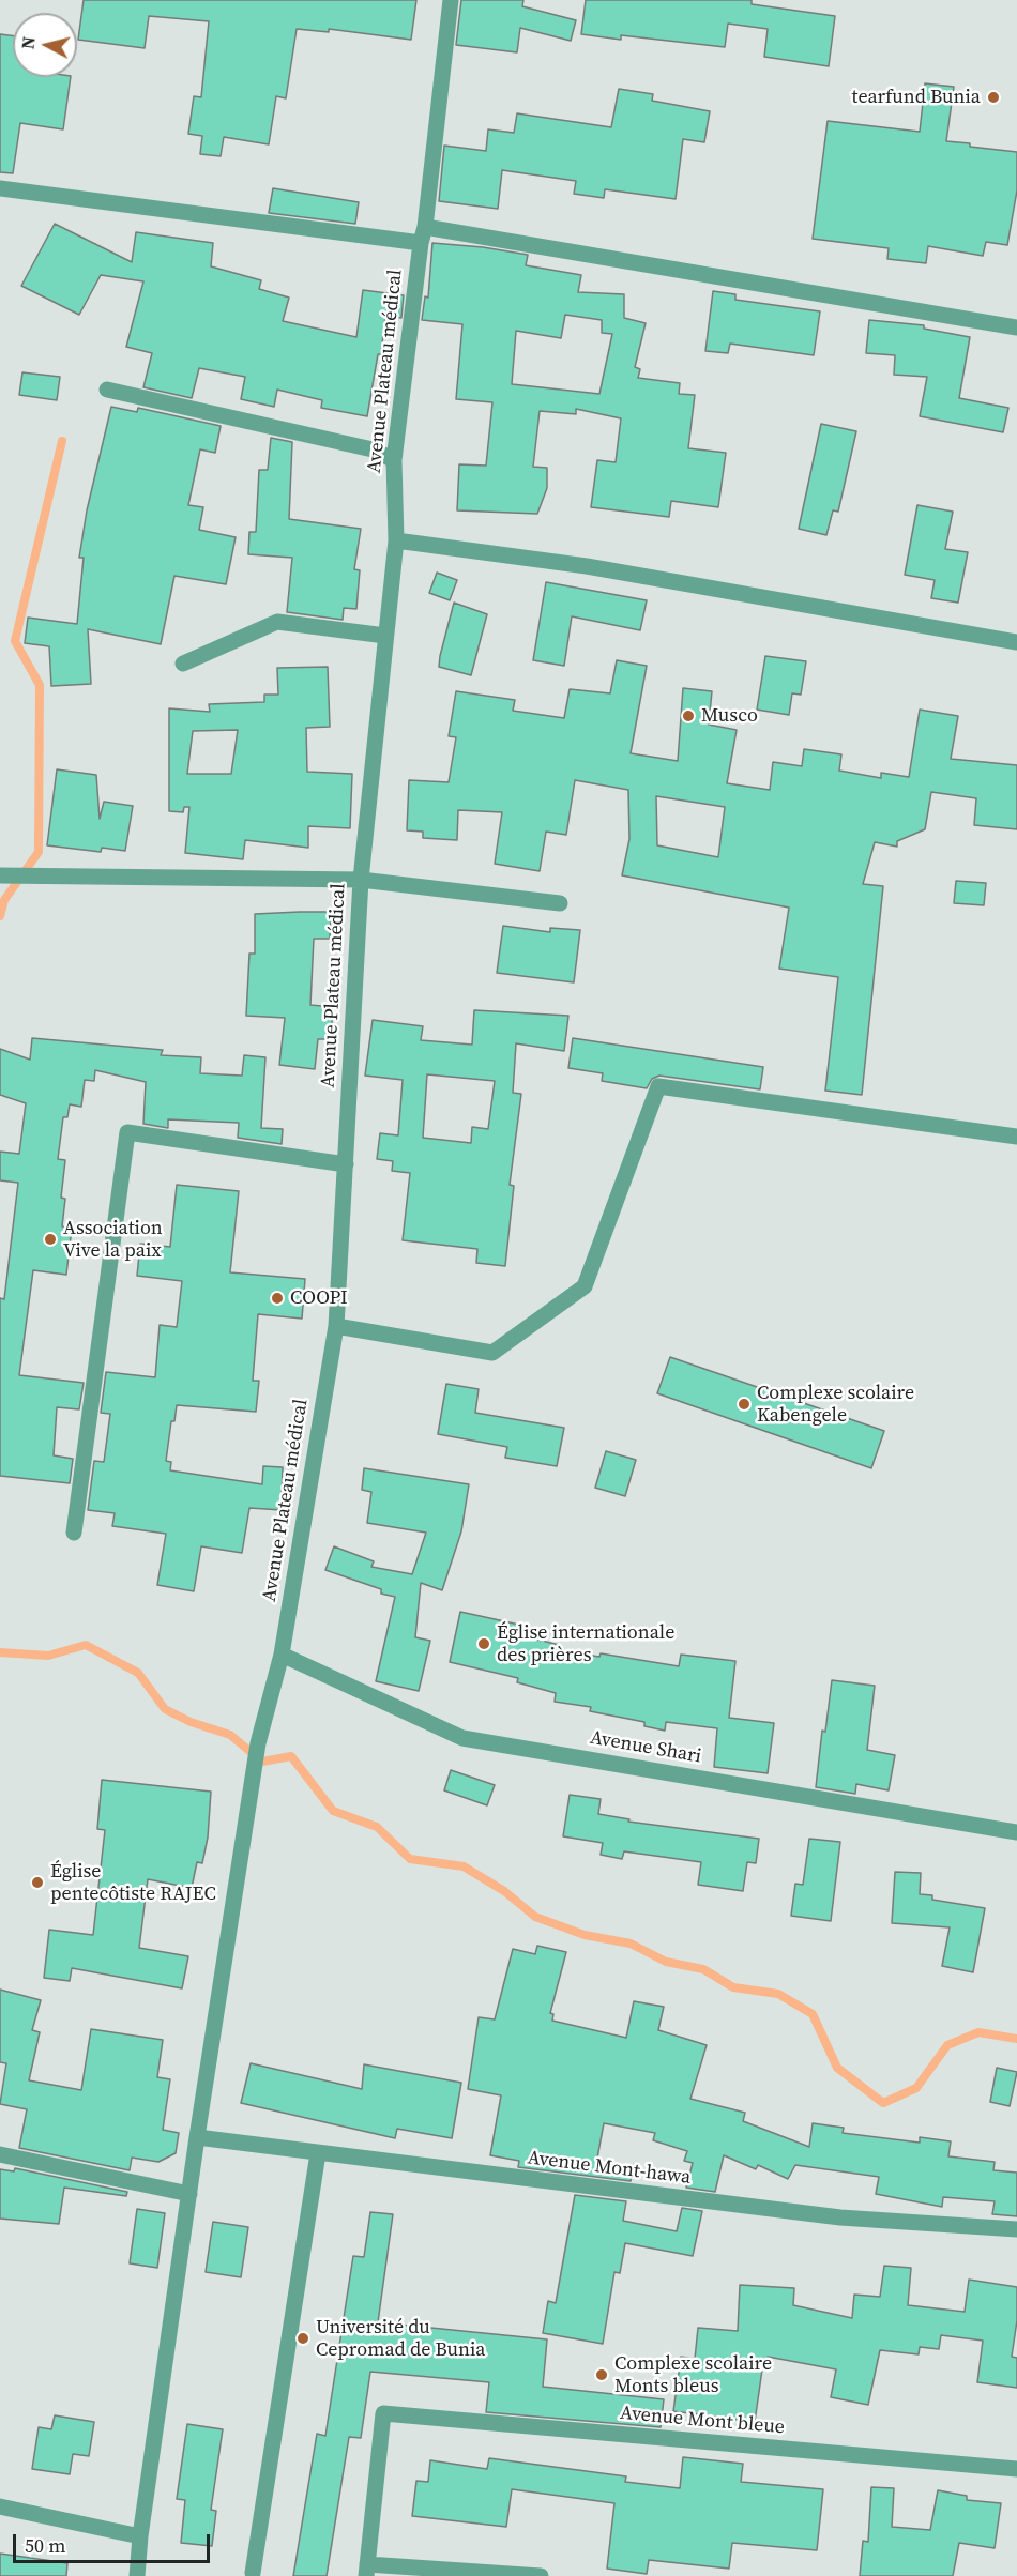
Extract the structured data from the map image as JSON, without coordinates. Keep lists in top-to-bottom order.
{
  "streets": {
    "street": [
      "Avenue Plateau médical",
      "Avenue Shari",
      "Avenue Mont-hawa",
      "Avenue Mont bleue"
    ]
  },
  "crossings": [
    ["Avenue Plateau médical", "Avenue Shari"],
    ["Avenue Plateau médical", "Avenue Mont-hawa"]
  ],
  "places": [
    "tearfund Bunia",
    "Musco",
    "Association Vive la paix",
    "COOPI",
    "Complexe scolaire Kabengele",
    "Église internationale des prières",
    "Église pentecôtiste RAJEC",
    "Université du Cepromad de Bunia",
    "Complexe scolaire Monts bleus"
  ],
  "scale_bar": "50 m",
  "north": "left"
}
